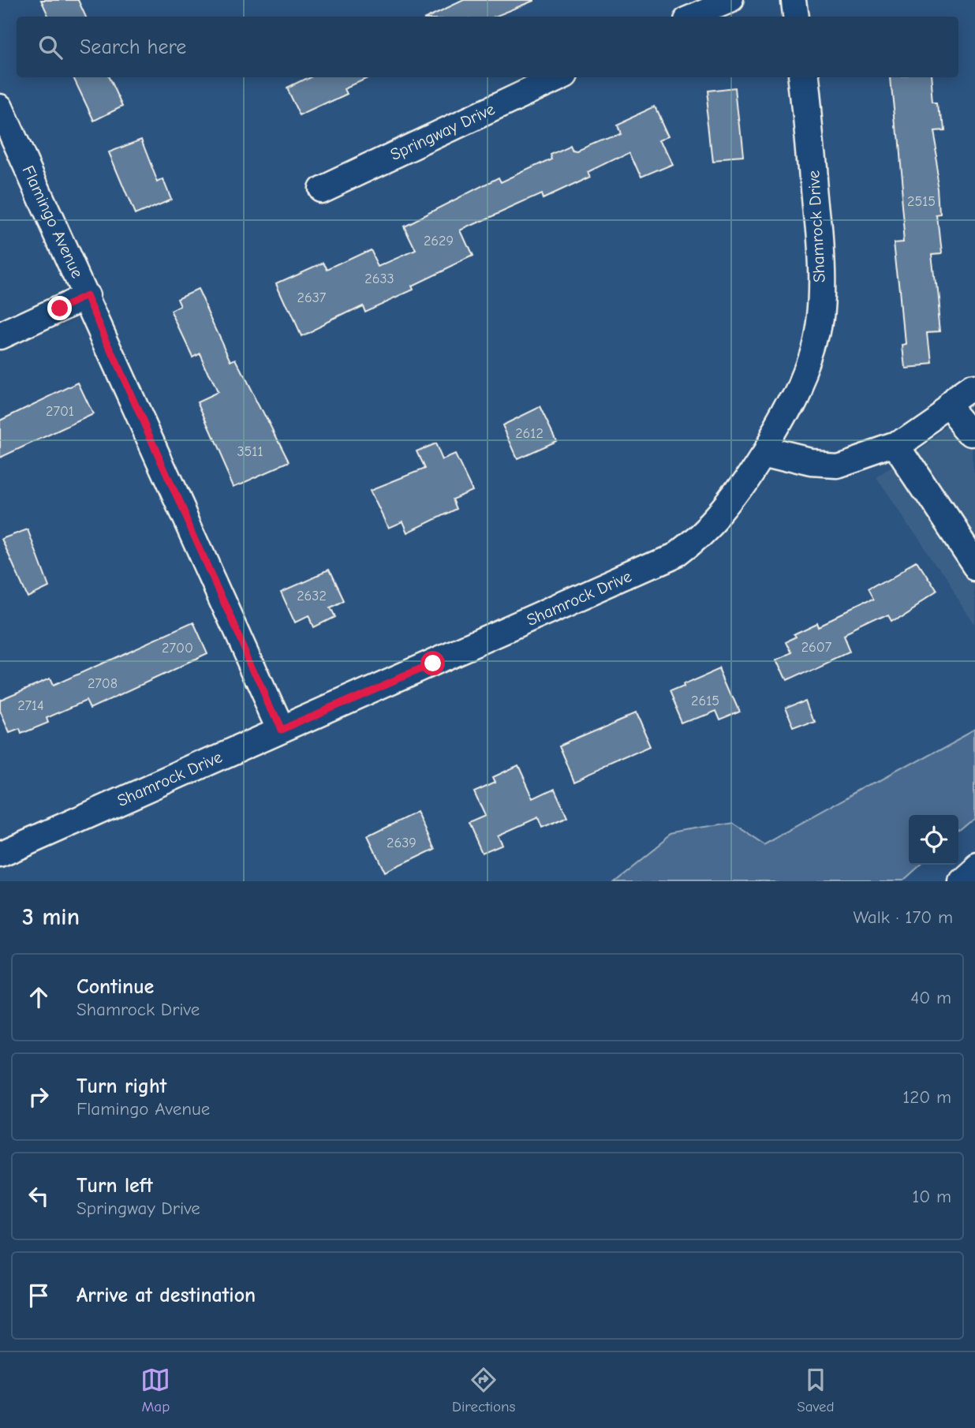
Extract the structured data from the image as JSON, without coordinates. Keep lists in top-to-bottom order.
{
  "streets": {
    "street": ["Springway Drive", "Flamingo Avenue", "Shamrock Drive"]
  },
  "crossings": [
    ["Flamingo Avenue", "Shamrock Drive"]
  ],
  "house_numbers": [
    "2515",
    "2629",
    "2633",
    "2637",
    "2701",
    "2612",
    "3511",
    "2632",
    "2607",
    "2700",
    "2708",
    "2615",
    "2714",
    "2639"
  ],
  "page": {
    "search": "Search here",
    "heading": ["3 min", "Walk · 170 m"],
    "list": [
      ["Continue", "Shamrock Drive", "40 m"],
      ["Turn right", "Flamingo Avenue", "120 m"],
      ["Turn left", "Springway Drive", "10 m"],
      "Arrive at destination"
    ],
    "nav": ["Map", "Directions", "Saved"]
  }
}
